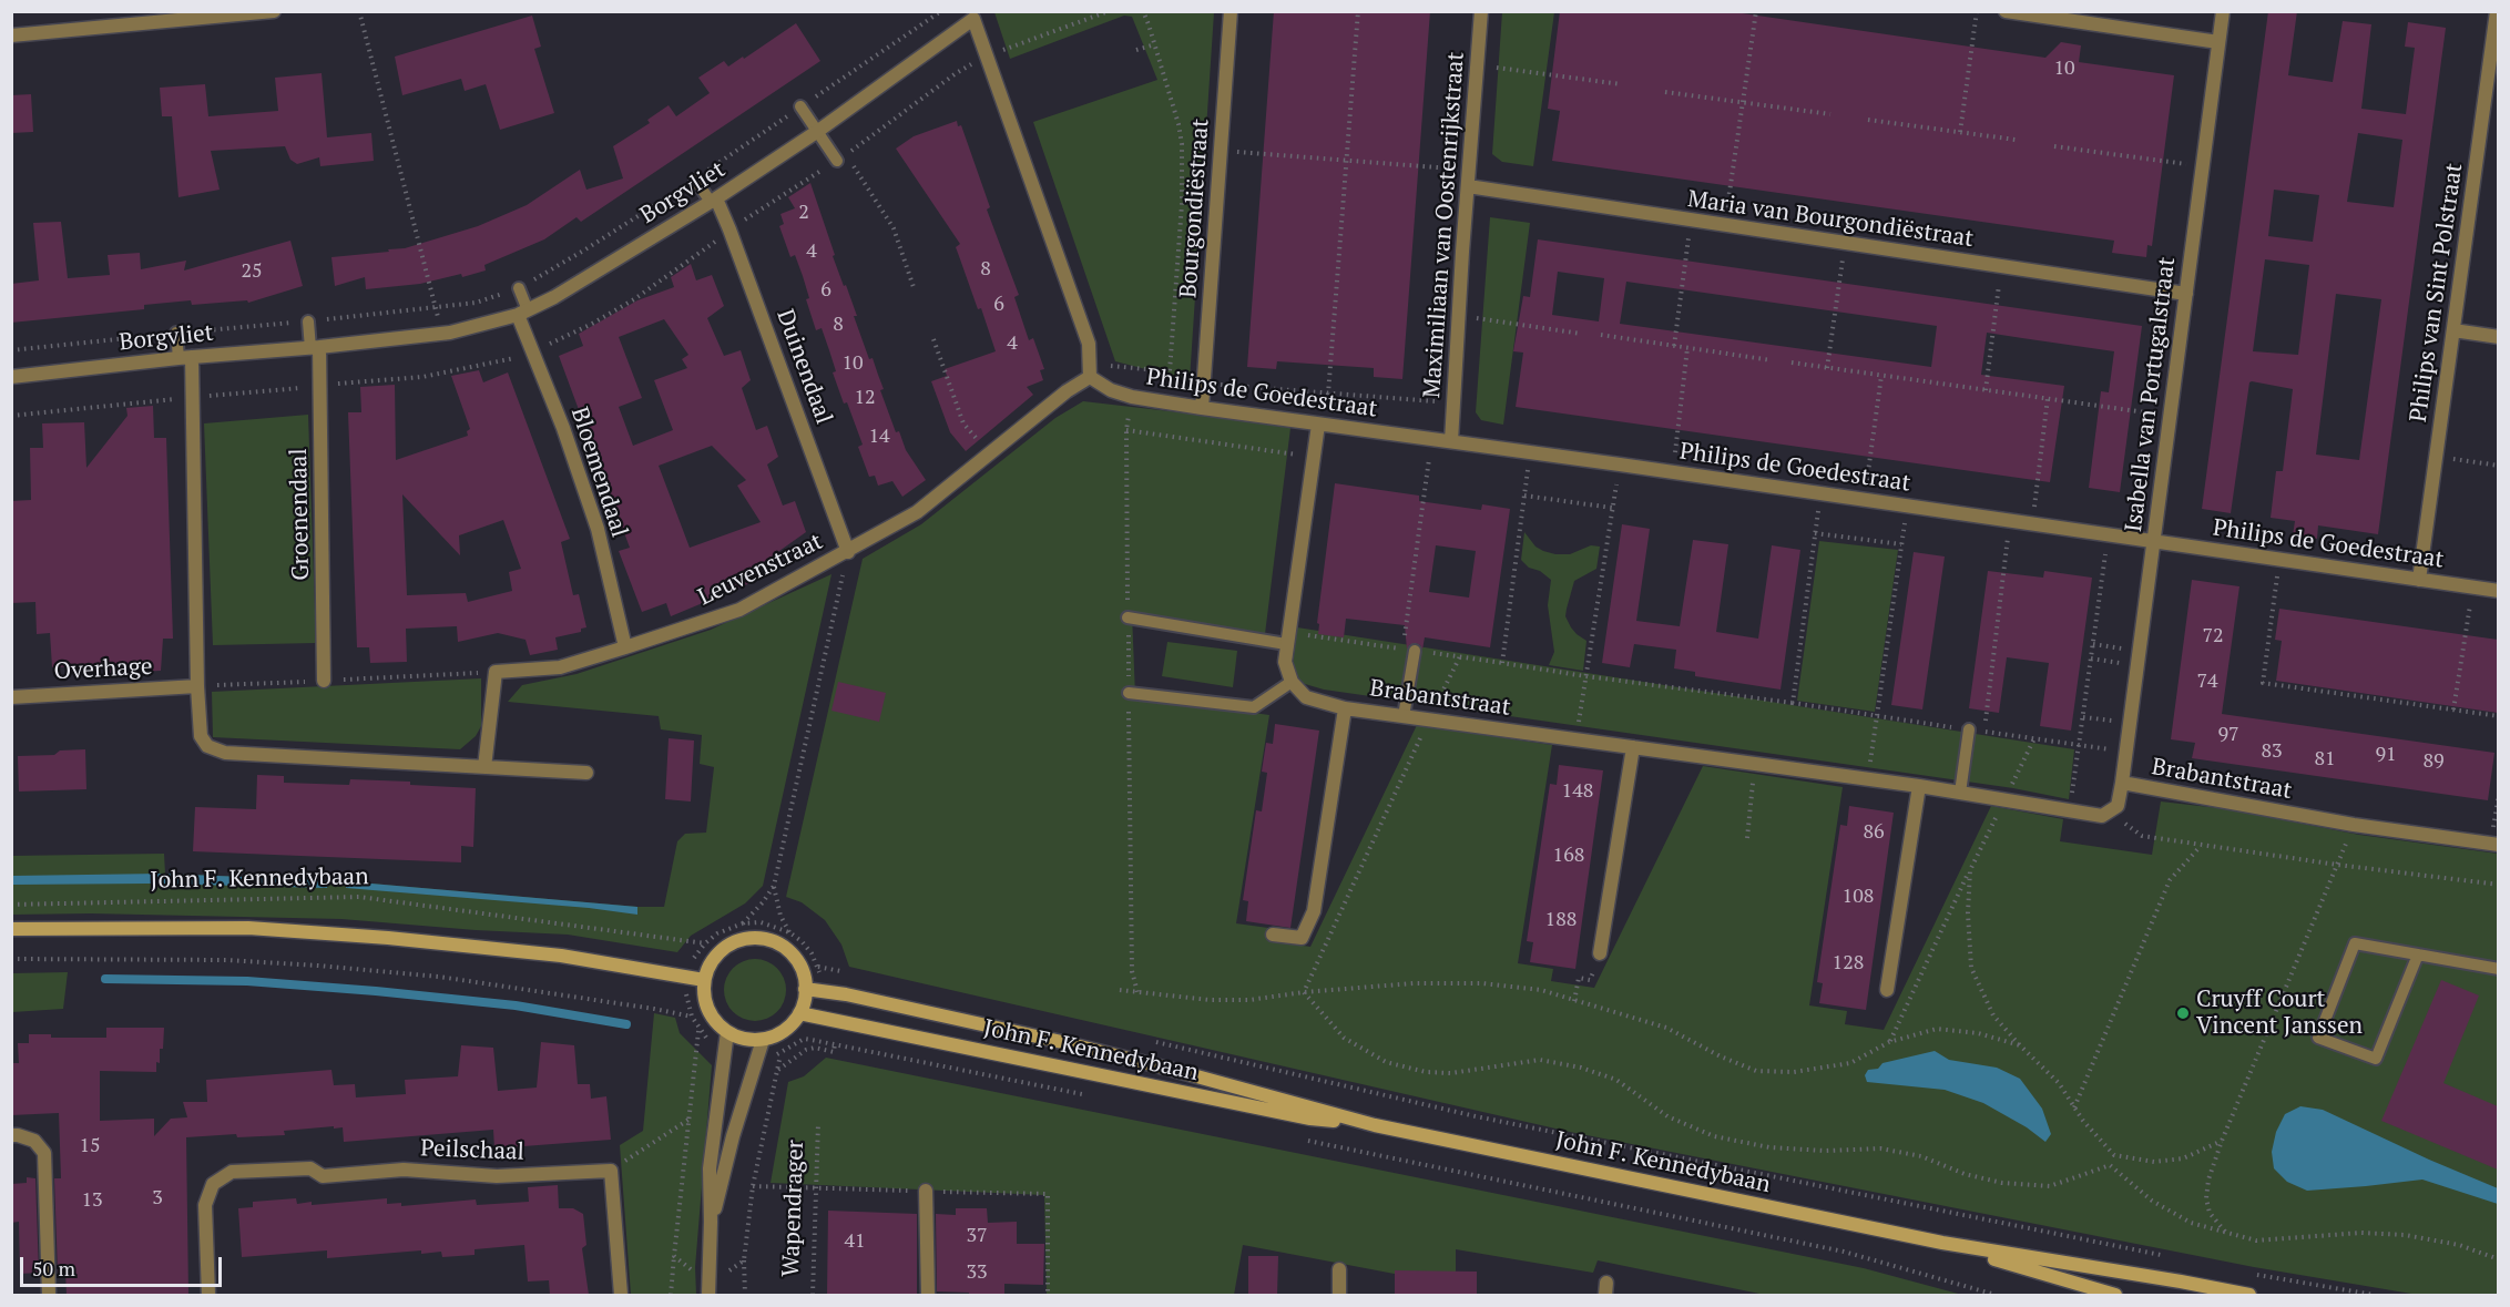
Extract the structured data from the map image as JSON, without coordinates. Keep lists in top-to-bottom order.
{
  "streets": {
    "main road": ["John F. Kennedybaan"],
    "street": [
      "Borgvliet",
      "Bourgondiëstraat",
      "Maria van Bourgondiëstraat",
      "Maximiliaan van Oostenrijkstraat",
      "Philips van Sint Polstraat",
      "Duinendaal",
      "Philips de Goedestraat",
      "Isabella van Portugalstraat",
      "Bloemendaal",
      "Groenendaal",
      "Leuvenstraat",
      "Overhage",
      "Brabantstraat",
      "Peilschaal"
    ],
    "path": ["Wapendrager"]
  },
  "crossings": [
    ["Borgvliet", "Duinendaal"],
    ["Borgvliet", "Philips de Goedestraat"],
    ["Borgvliet", "Bloemendaal"],
    ["Borgvliet", "Groenendaal"],
    ["Borgvliet", "Leuvenstraat"],
    ["Bourgondiëstraat", "Philips de Goedestraat"],
    ["Maria van Bourgondiëstraat", "Maximiliaan van Oostenrijkstraat"],
    ["Maria van Bourgondiëstraat", "Isabella van Portugalstraat"],
    ["Maximiliaan van Oostenrijkstraat", "Philips de Goedestraat"],
    ["Philips van Sint Polstraat", "Philips de Goedestraat"],
    ["Duinendaal", "Leuvenstraat"],
    ["Philips de Goedestraat", "Isabella van Portugalstraat"],
    ["Philips de Goedestraat", "Leuvenstraat"],
    ["Isabella van Portugalstraat", "Brabantstraat"],
    ["Bloemendaal", "Leuvenstraat"]
  ],
  "places": ["Cruyff Court Vincent Janssen"],
  "house_numbers": [
    "10",
    "2",
    "4",
    "8",
    "25",
    "6",
    "6",
    "8",
    "4",
    "10",
    "12",
    "14",
    "72",
    "74",
    "97",
    "83",
    "91",
    "81",
    "89",
    "148",
    "86",
    "168",
    "108",
    "188",
    "128",
    "15",
    "3",
    "13",
    "37",
    "41",
    "33"
  ],
  "scale_bar": "50 m"
}
